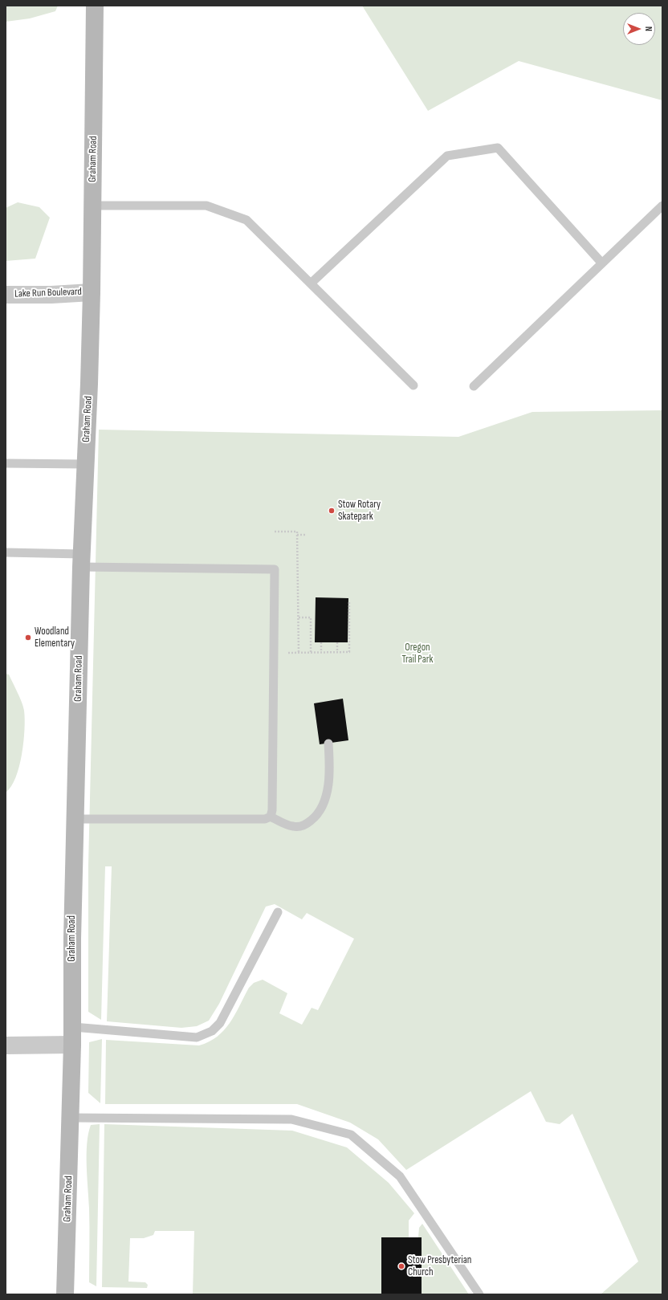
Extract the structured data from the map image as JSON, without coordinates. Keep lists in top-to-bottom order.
{
  "streets": {
    "main road": ["Graham Road"],
    "street": ["Lake Run Boulevard"]
  },
  "crossings": [
    ["Graham Road", "Lake Run Boulevard"]
  ],
  "parks": ["Oregon Trail Park"],
  "places": ["Stow Rotary Skatepark", "Woodland Elementary", "Stow Presbyterian Church"],
  "north": "right"
}
